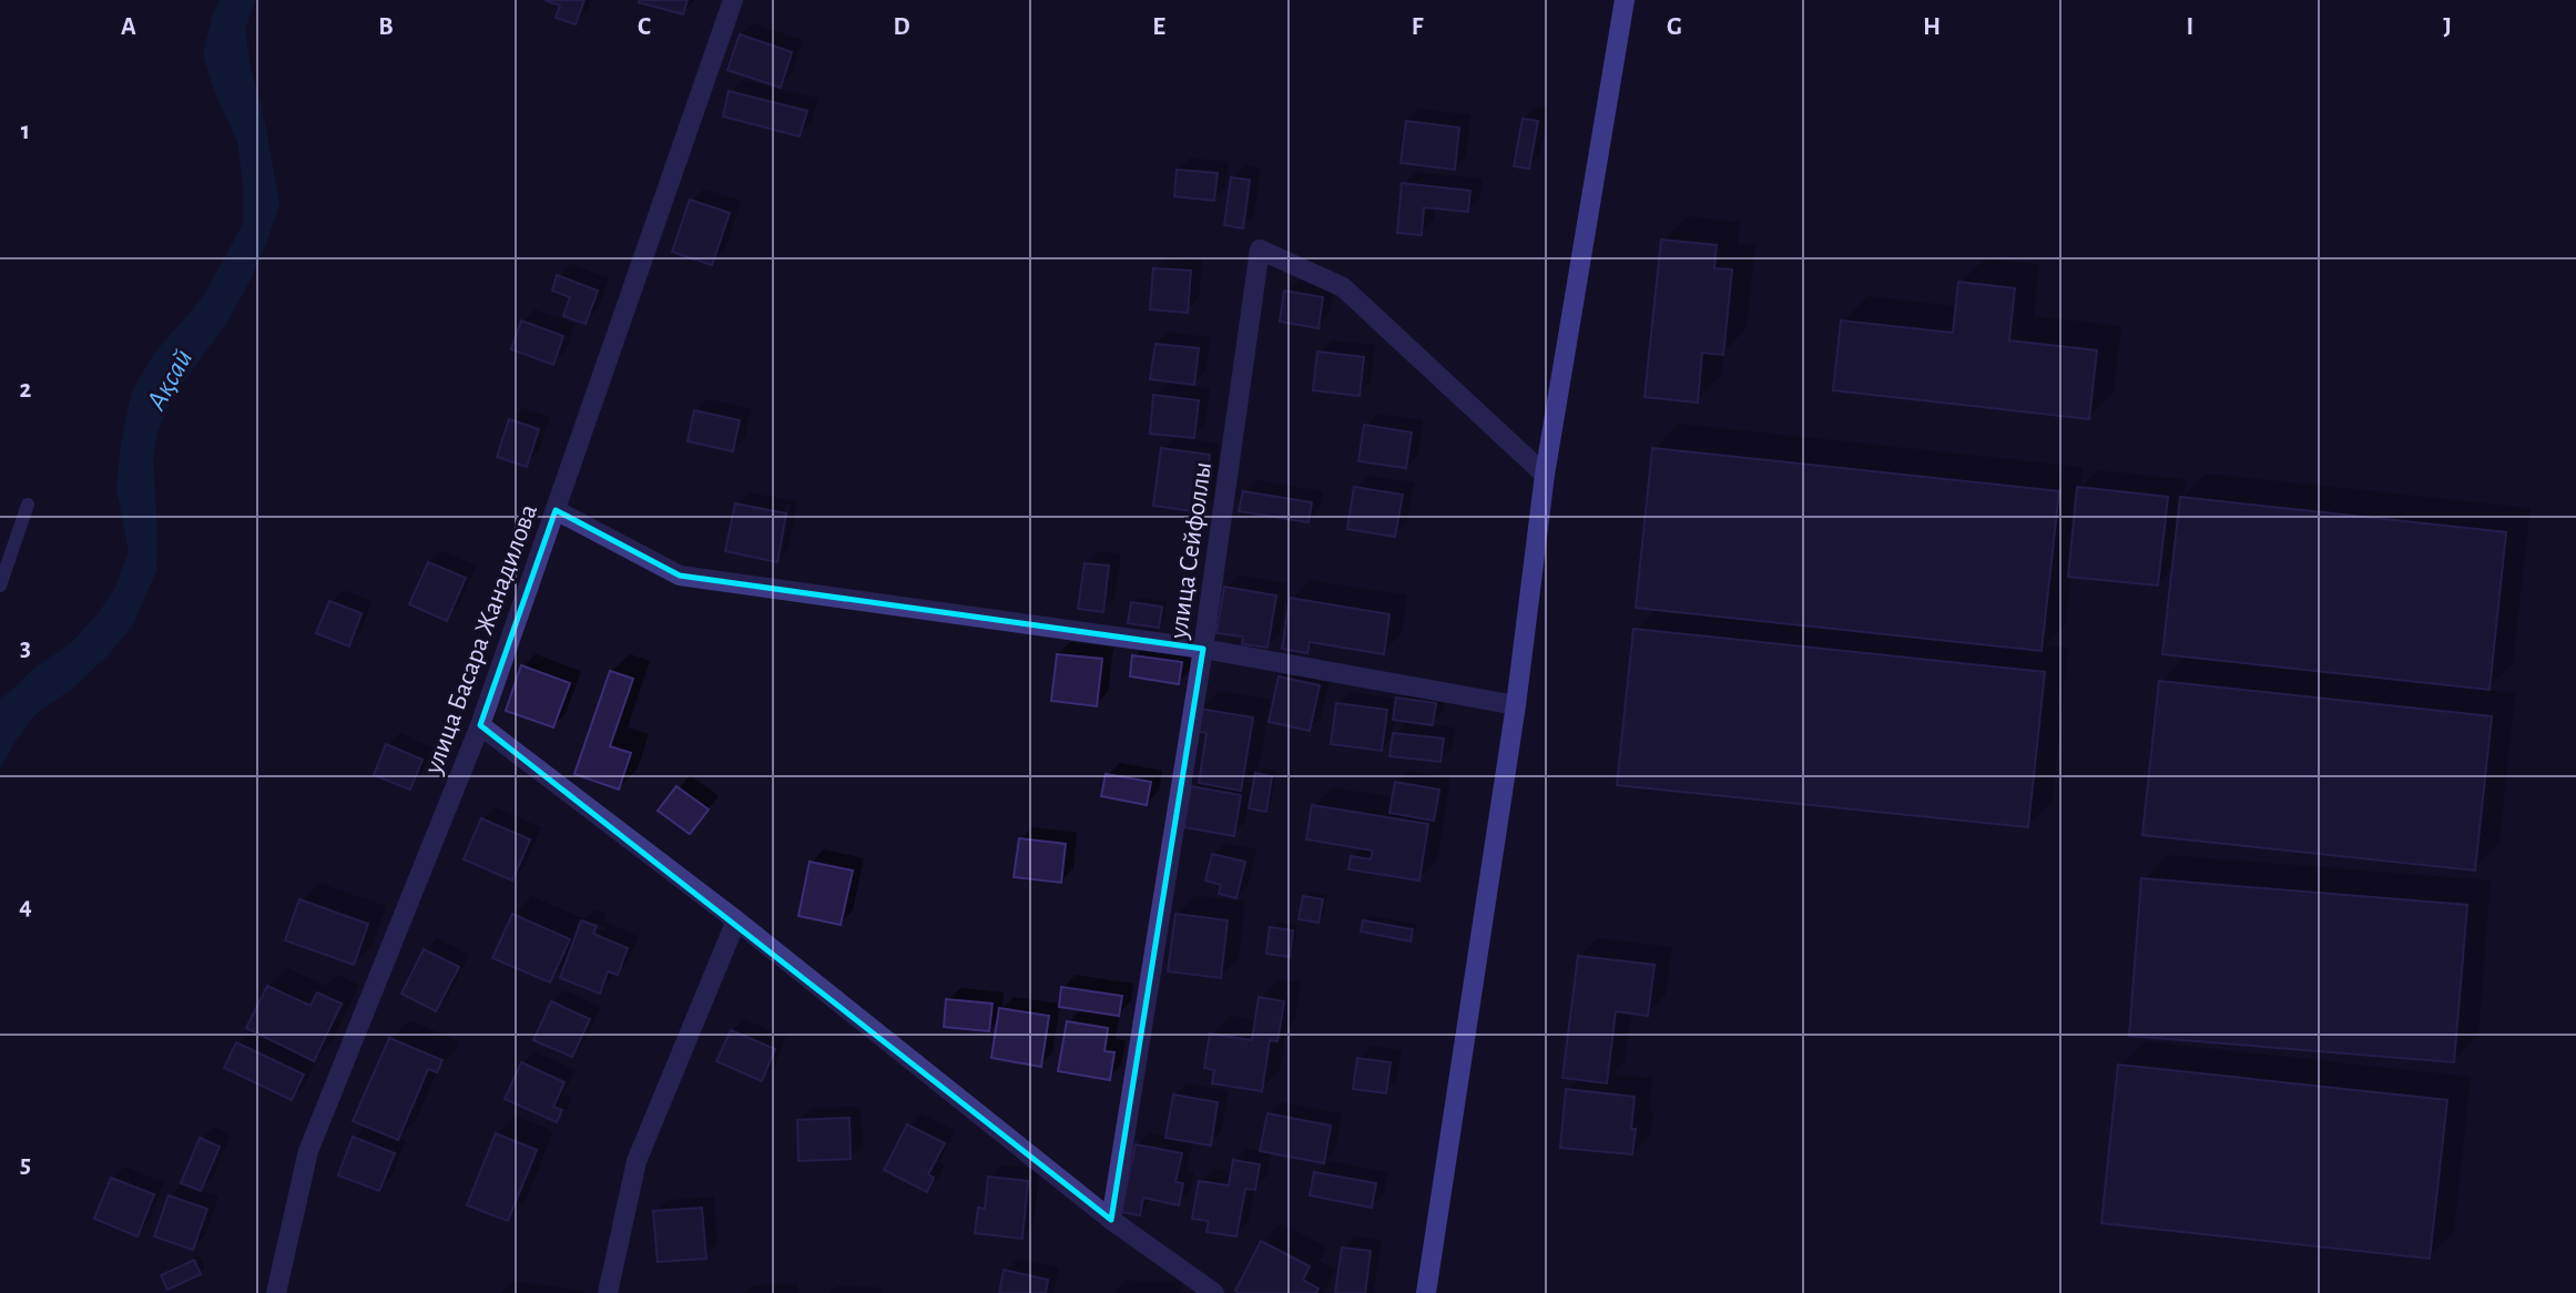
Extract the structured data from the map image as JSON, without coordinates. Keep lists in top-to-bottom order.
{
  "streets": {
    "street": ["улица Сейфоллы", "улица Басара Жанадилова"]
  },
  "water": ["Ақсай"],
  "grid": {
    "columns": [
      "A",
      "B",
      "C",
      "D",
      "E",
      "F",
      "G",
      "H",
      "I",
      "J"
    ],
    "rows": [
      "1",
      "2",
      "3",
      "4",
      "5"
    ]
  }
}
